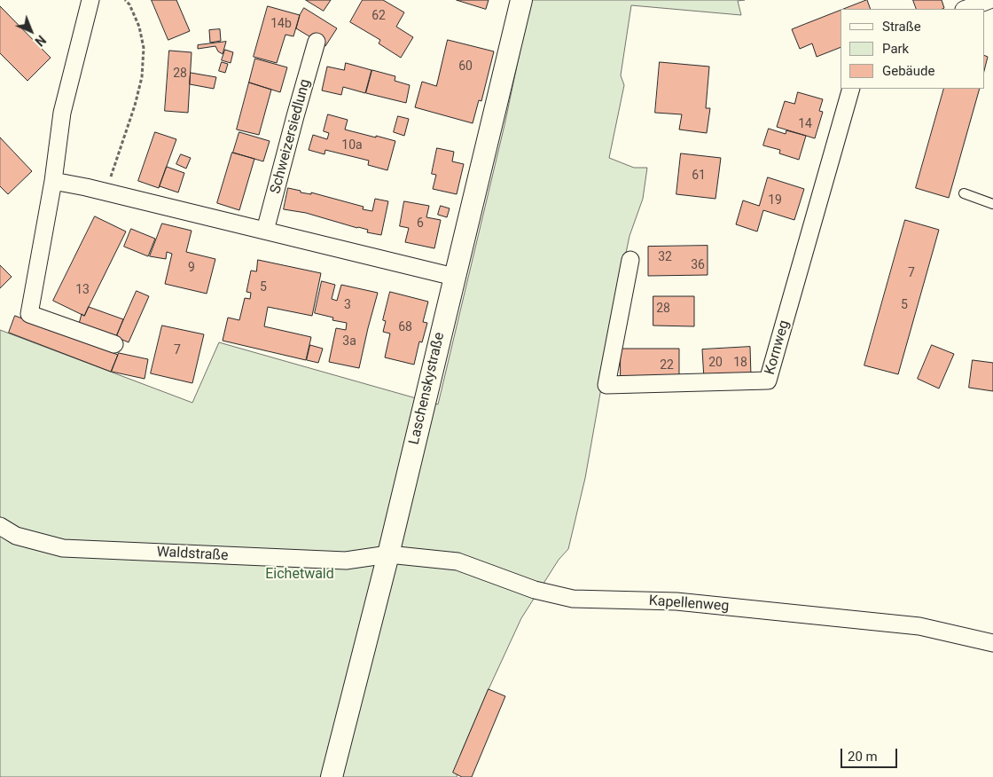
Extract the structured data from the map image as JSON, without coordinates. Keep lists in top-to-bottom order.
{
  "streets": {
    "street": [
      "Schweizersiedlung",
      "Kornweg",
      "Laschenskystraße",
      "Waldstraße",
      "Kapellenweg"
    ]
  },
  "crossings": [
    ["Laschenskystraße", "Waldstraße"],
    ["Laschenskystraße", "Kapellenweg"],
    ["Waldstraße", "Kapellenweg"]
  ],
  "parks": ["Eichetwald"],
  "house_numbers": [
    "62",
    "14b",
    "60",
    "28",
    "14",
    "10a",
    "61",
    "19",
    "6",
    "32",
    "36",
    "9",
    "7",
    "5",
    "13",
    "3",
    "5",
    "28",
    "68",
    "3a",
    "7",
    "20",
    "18",
    "22"
  ],
  "legend": ["Straße", "Park", "Gebäude"],
  "scale_bar": "20 m",
  "north": "bottom right"
}
